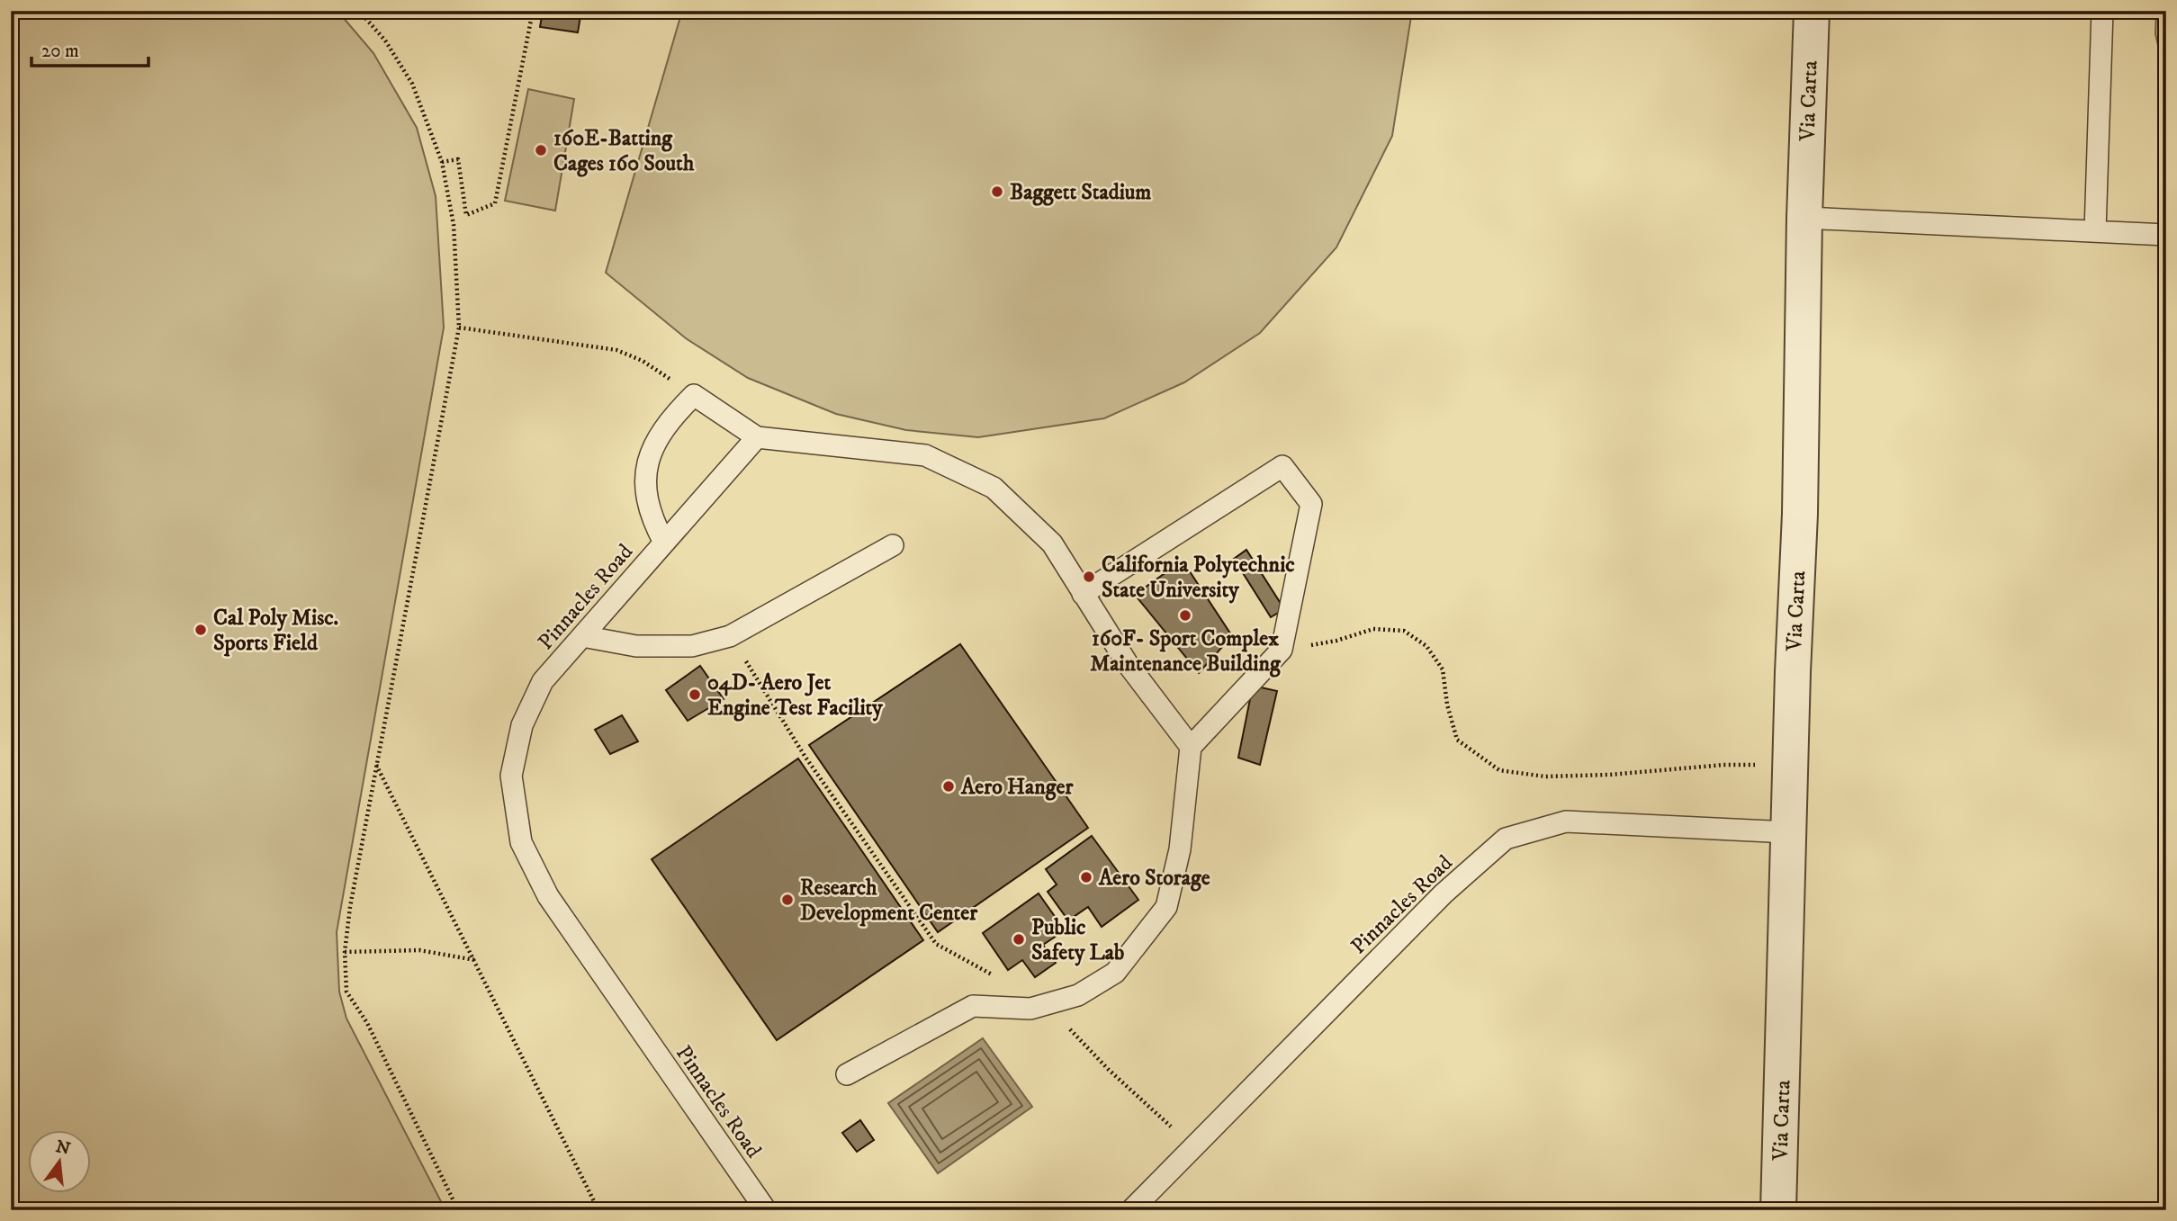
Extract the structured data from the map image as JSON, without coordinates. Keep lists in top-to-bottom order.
{
  "streets": {
    "street": ["Via Carta"],
    "lane": ["Pinnacles Road"]
  },
  "crossings": [
    ["Via Carta", "Pinnacles Road"]
  ],
  "places": [
    "160E-Batting Cages 160 South",
    "Baggett Stadium",
    "California Polytechnic State University",
    "160F- Sport Complex Maintenance Building",
    "Cal Poly Misc. Sports Field",
    "04D- Aero Jet Engine Test Facility",
    "Aero Hanger",
    "Aero Storage",
    "Research Development Center",
    "Public Safety Lab"
  ],
  "scale_bar": "20 m",
  "north": "top"
}
